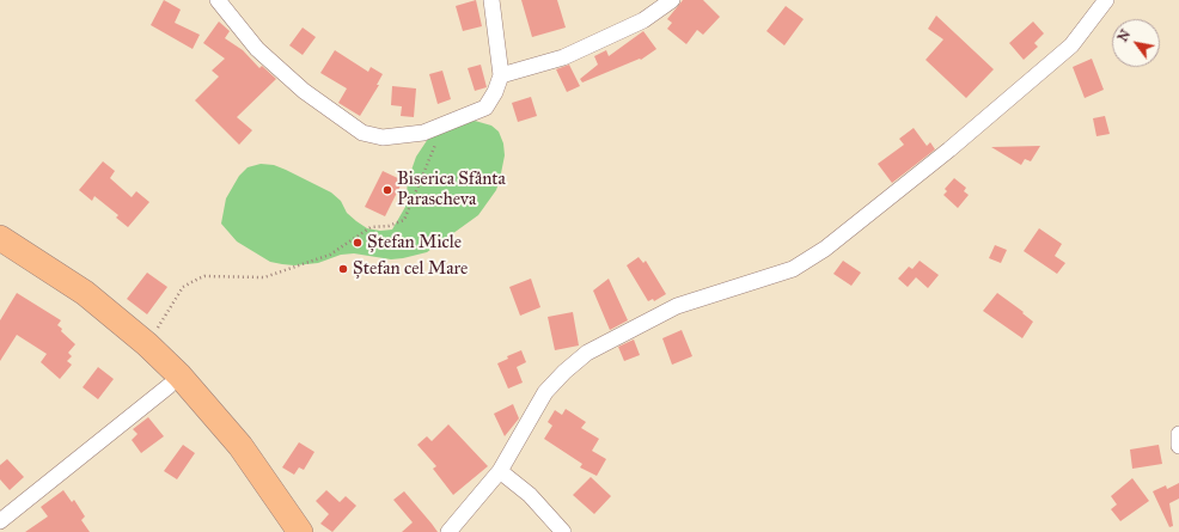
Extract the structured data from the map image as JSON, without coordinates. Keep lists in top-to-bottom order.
{
  "places": ["Biserica Sfânta Parascheva", "Ștefan Micle", "Ștefan cel Mare"],
  "north": "top left"
}
